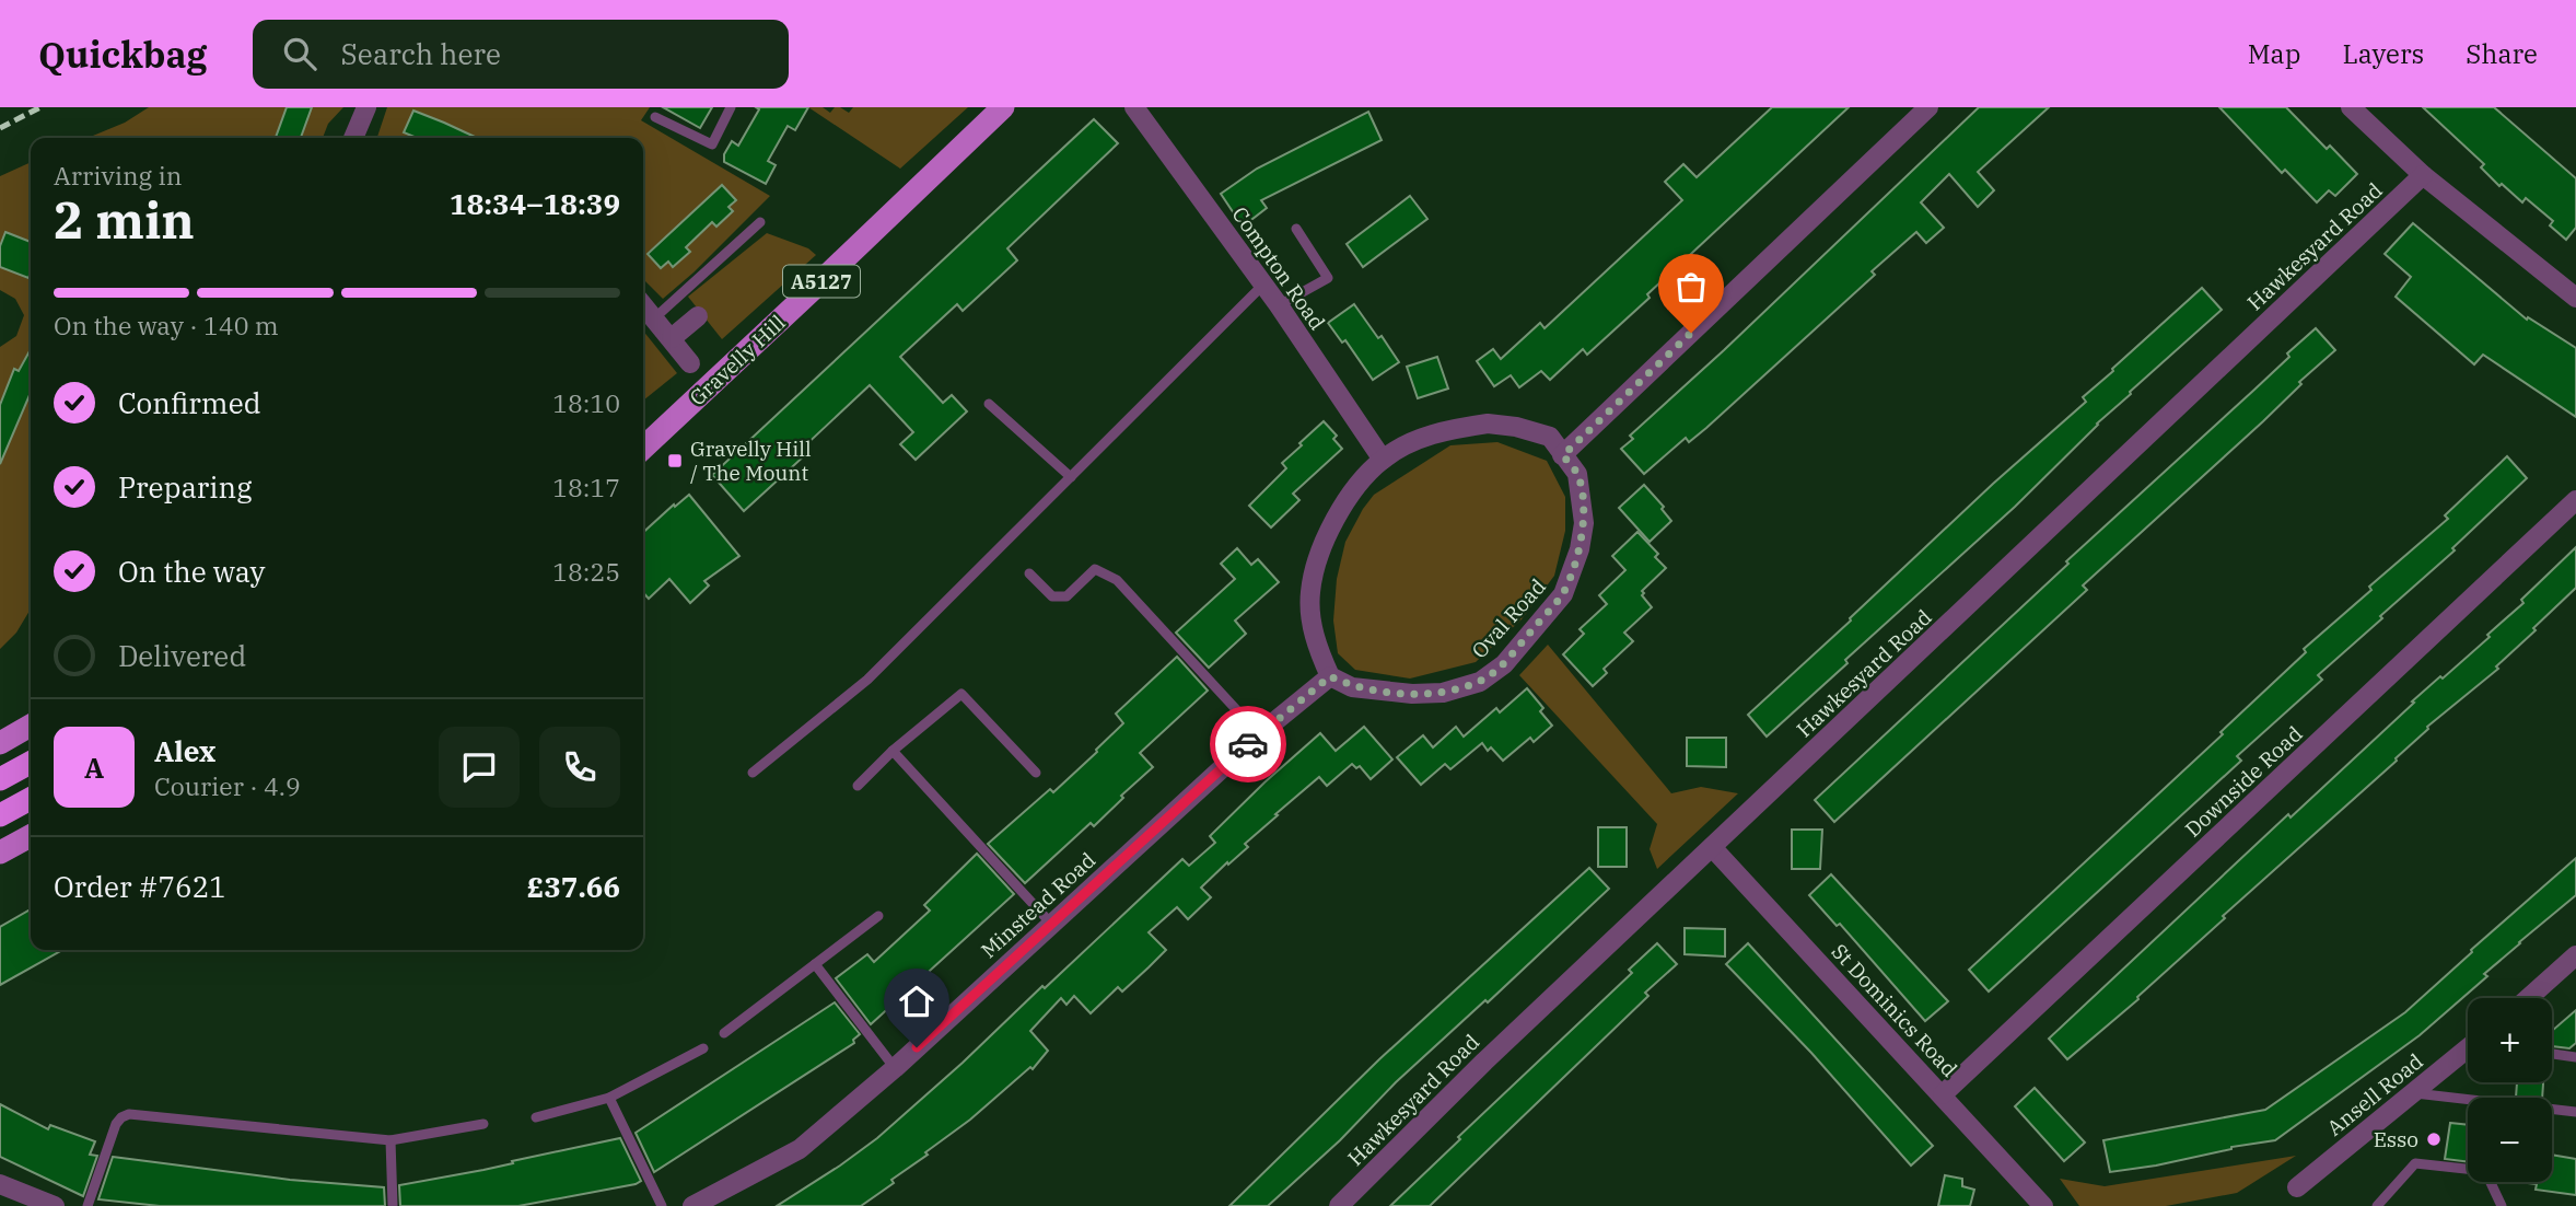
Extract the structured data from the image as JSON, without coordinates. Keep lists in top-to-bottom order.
{
  "streets": {
    "main road": ["A5127", "Gravelly Hill"],
    "street": [
      "Hawkesyard Road",
      "Compton Road",
      "Oval Road",
      "Downside Road",
      "Minstead Road",
      "St Dominics Road",
      "Ansell Road"
    ]
  },
  "crossings": [
    ["Hawkesyard Road", "St Dominics Road"],
    ["Compton Road", "Oval Road"],
    ["Oval Road", "Minstead Road"],
    ["Downside Road", "St Dominics Road"]
  ],
  "places": {
    "transit": ["Gravelly Hill / The Mount"],
    "other": ["Esso"]
  },
  "page": {
    "header": "Quickbag",
    "search": "Search here",
    "nav": ["Map", "Layers", "Share"],
    "heading": ["2 min", "Arriving in", "18:34–18:39"],
    "panel": [
      "Alex",
      "Courier · 4.9",
      "Order #7621",
      "£37.66"
    ],
    "bar": "On the way · 140 m",
    "list": [
      ["Confirmed", "18:10"],
      ["Preparing", "18:17"],
      ["On the way", "18:25"],
      "Delivered"
    ],
    "round": "A",
    "map_buttons": ["+", "−"]
  }
}
